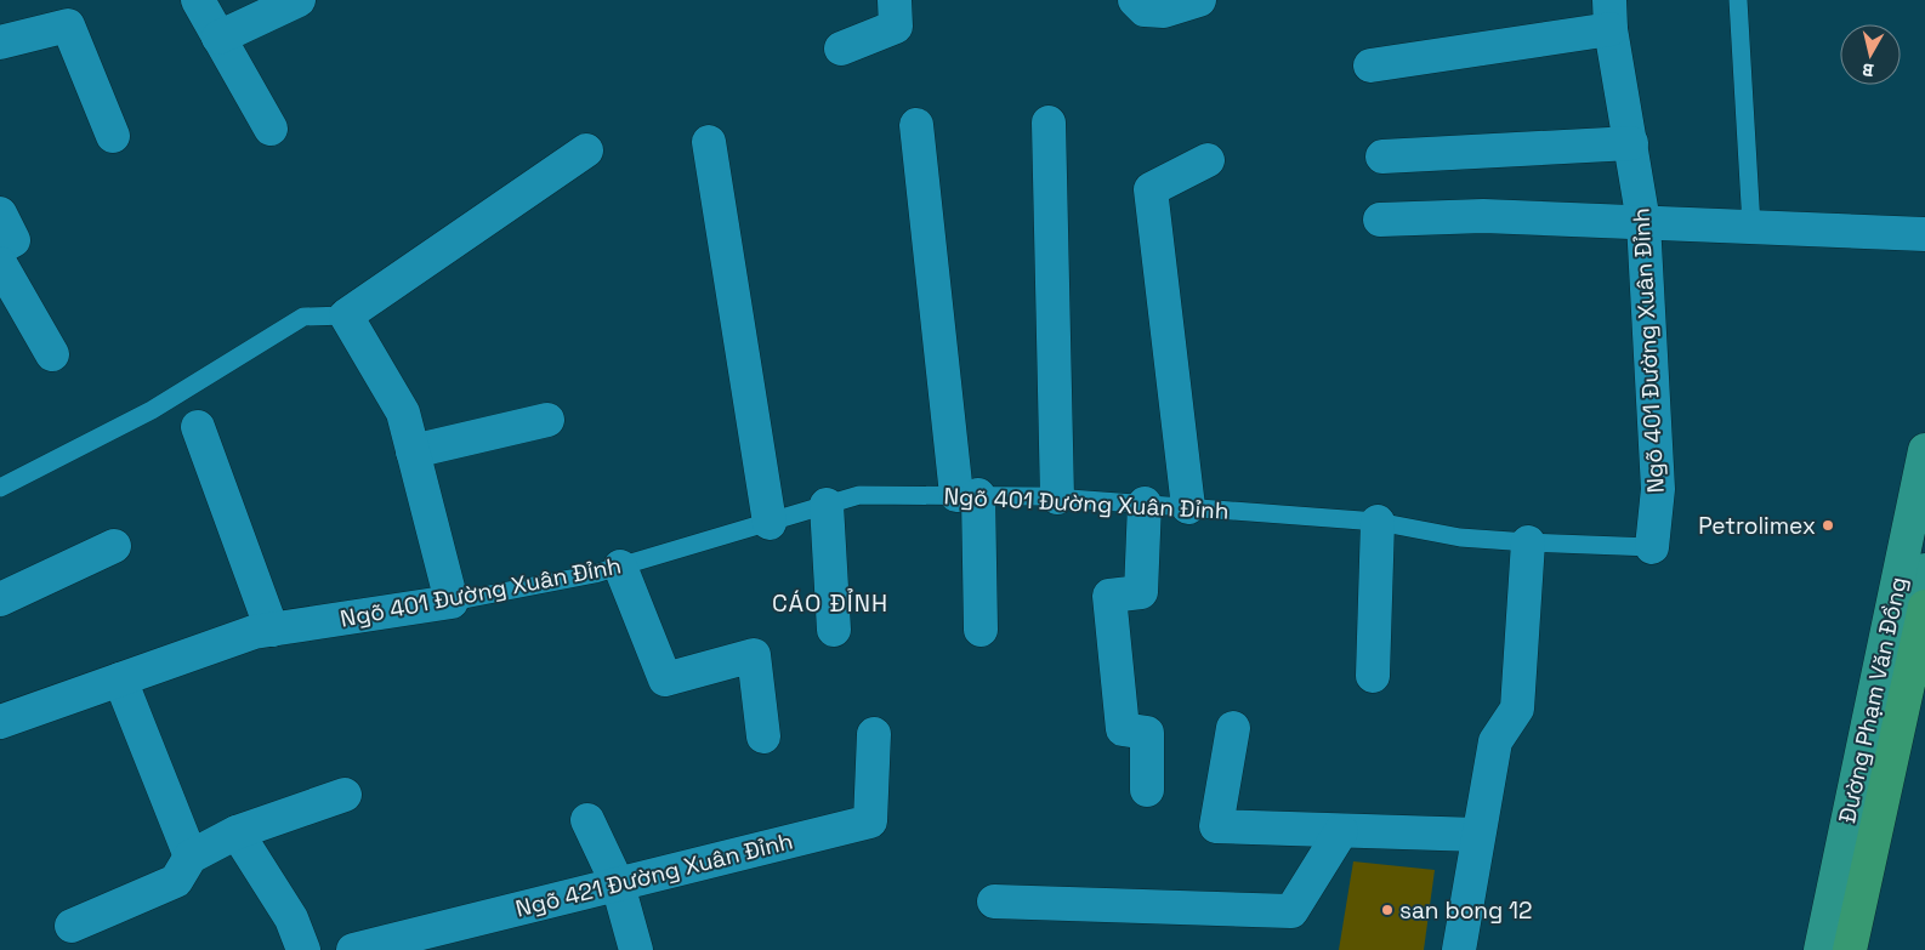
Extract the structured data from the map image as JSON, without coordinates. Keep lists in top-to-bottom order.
{
  "streets": {
    "main road": ["Đường Phạm Văn Đồng"],
    "street": ["Ngõ 401 Đường Xuân Đỉnh", "Ngõ 421 Đường Xuân Đỉnh"]
  },
  "districts": ["CÁO ĐỈNH"],
  "places": ["Petrolimex", "san bong 12"],
  "north": "bottom"
}
